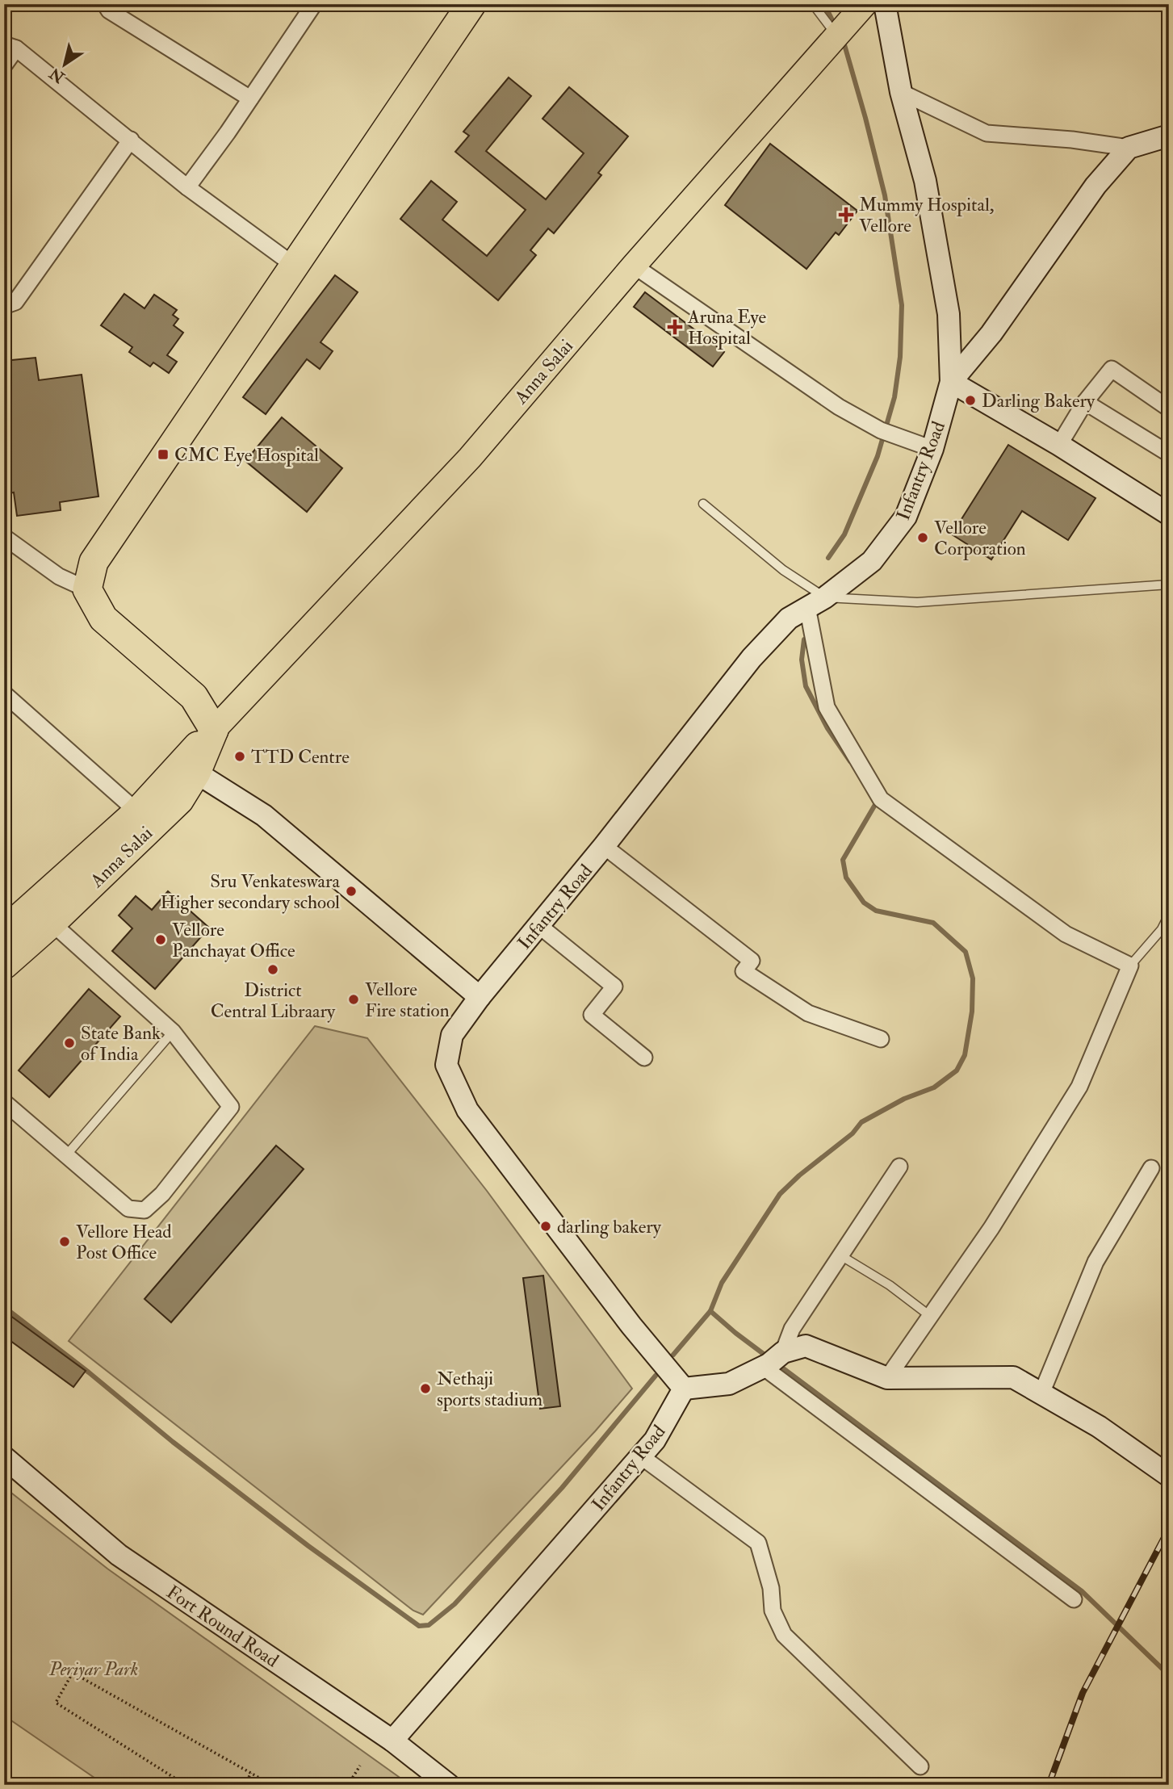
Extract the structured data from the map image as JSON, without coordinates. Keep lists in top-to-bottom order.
{
  "streets": {
    "highway": ["Anna Salai"],
    "street": ["Infantry Road", "Fort Round Road"]
  },
  "crossings": [
    ["Infantry Road", "Fort Round Road"]
  ],
  "parks": ["Periyar Park"],
  "places": {
    "health": ["Mummy Hospital, Vellore", "Aruna Eye Hospital"],
    "other": [
      "Darling Bakery",
      "Vellore Corporation",
      "TTD Centre",
      "Sru Venkateswara Higher secondary school",
      "Vellore Panchayat Office",
      "District Central Libraary",
      "Vellore Fire station",
      "State Bank of India",
      "darling bakery",
      "Vellore Head Post Office",
      "Nethaji sports stadium"
    ],
    "transit": ["CMC Eye Hospital"]
  },
  "north": "bottom left"
}
